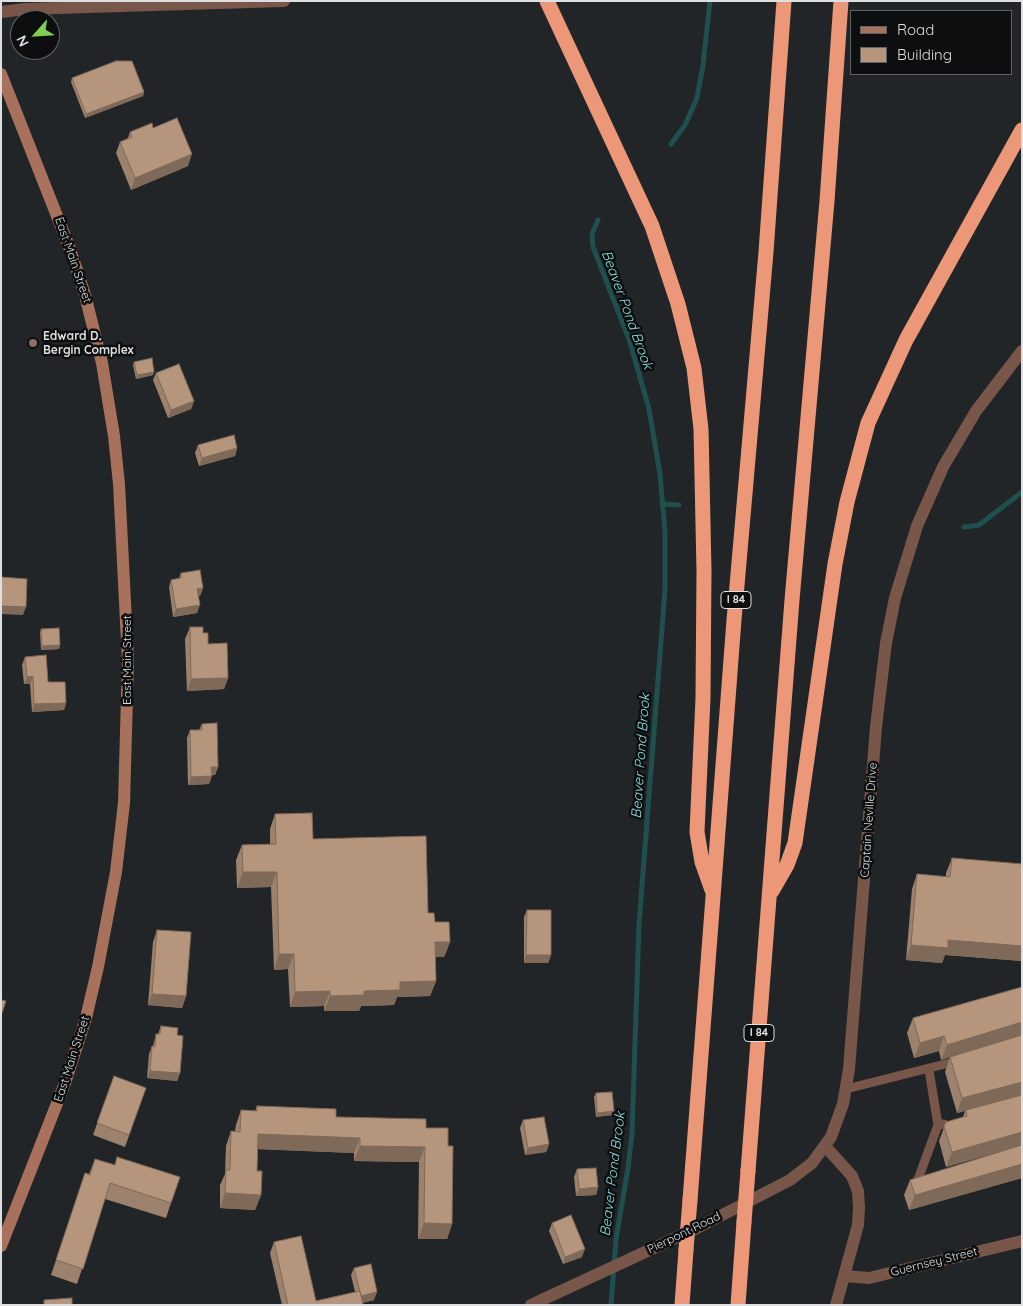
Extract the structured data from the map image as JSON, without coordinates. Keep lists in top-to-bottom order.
{
  "streets": {
    "highway": ["I 84"],
    "main road": ["East Main Street"],
    "street": ["Captain Neville Drive", "Pierpont Road", "Guernsey Street"]
  },
  "crossings": [
    ["Captain Neville Drive", "Pierpont Road"]
  ],
  "water": ["Beaver Pond Brook"],
  "places": ["Edward D. Bergin Complex"],
  "legend": ["Road", "Building"],
  "north": "bottom left"
}
